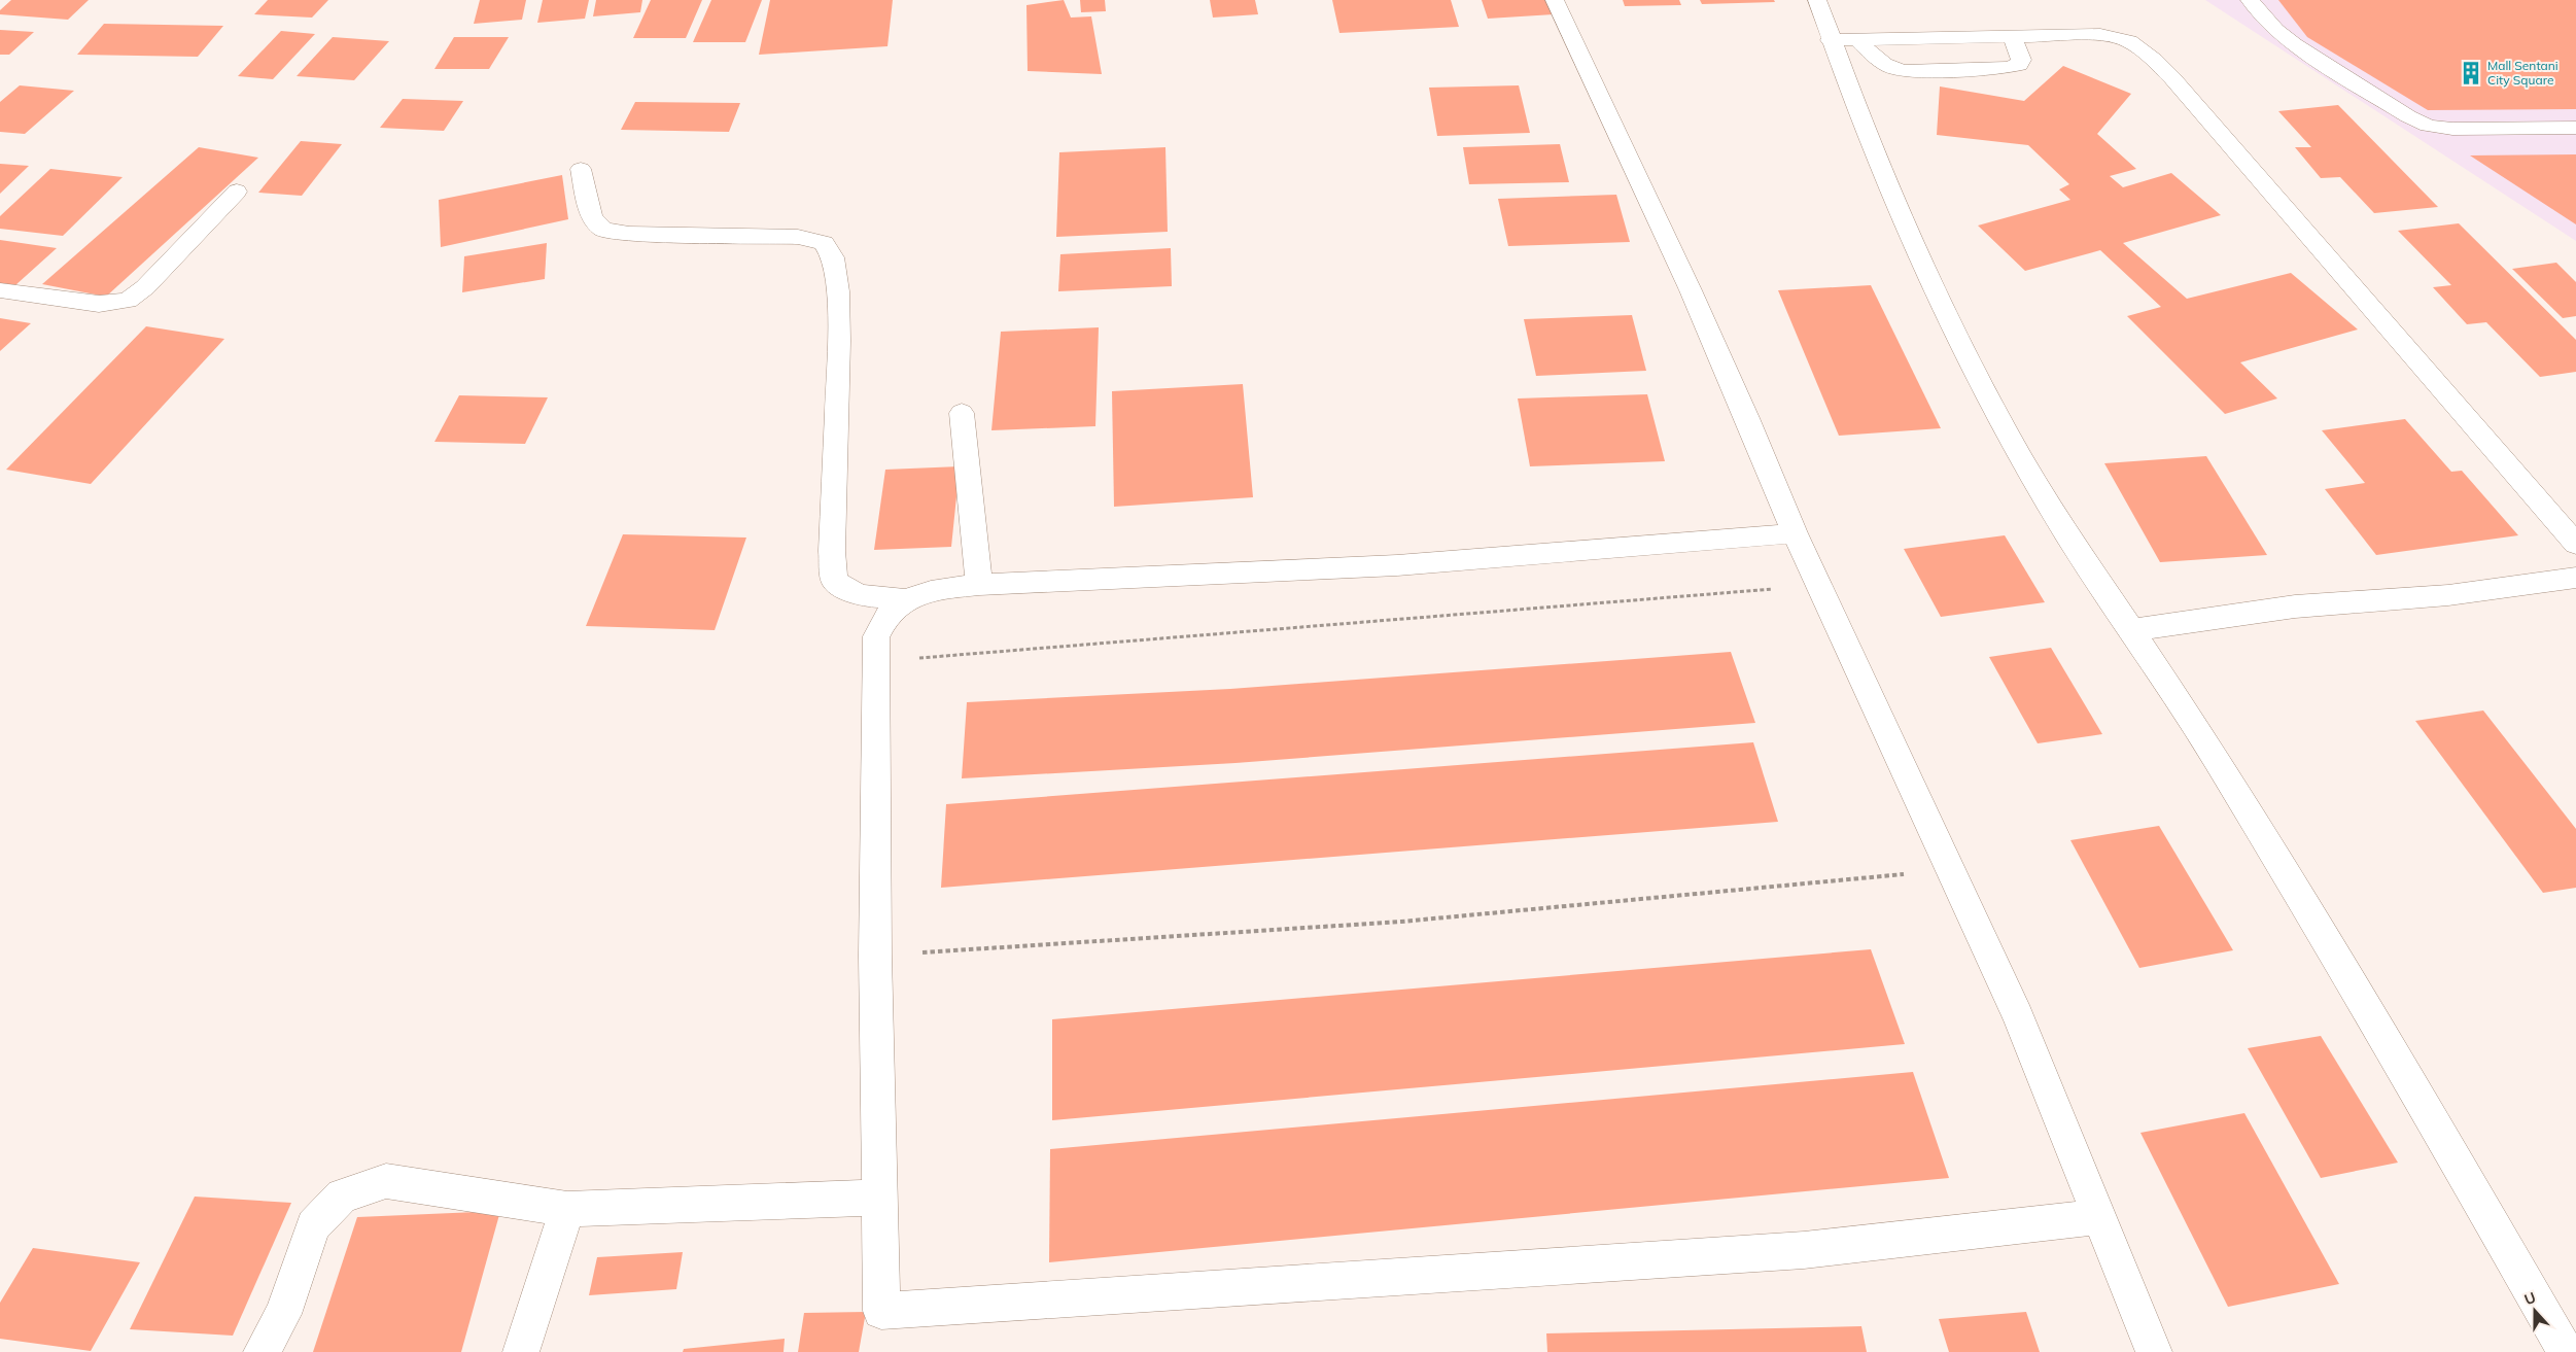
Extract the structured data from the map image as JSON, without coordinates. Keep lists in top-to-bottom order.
{
  "places": {
    "building": ["Mall Sentani City Square"]
  },
  "north": "top"
}
